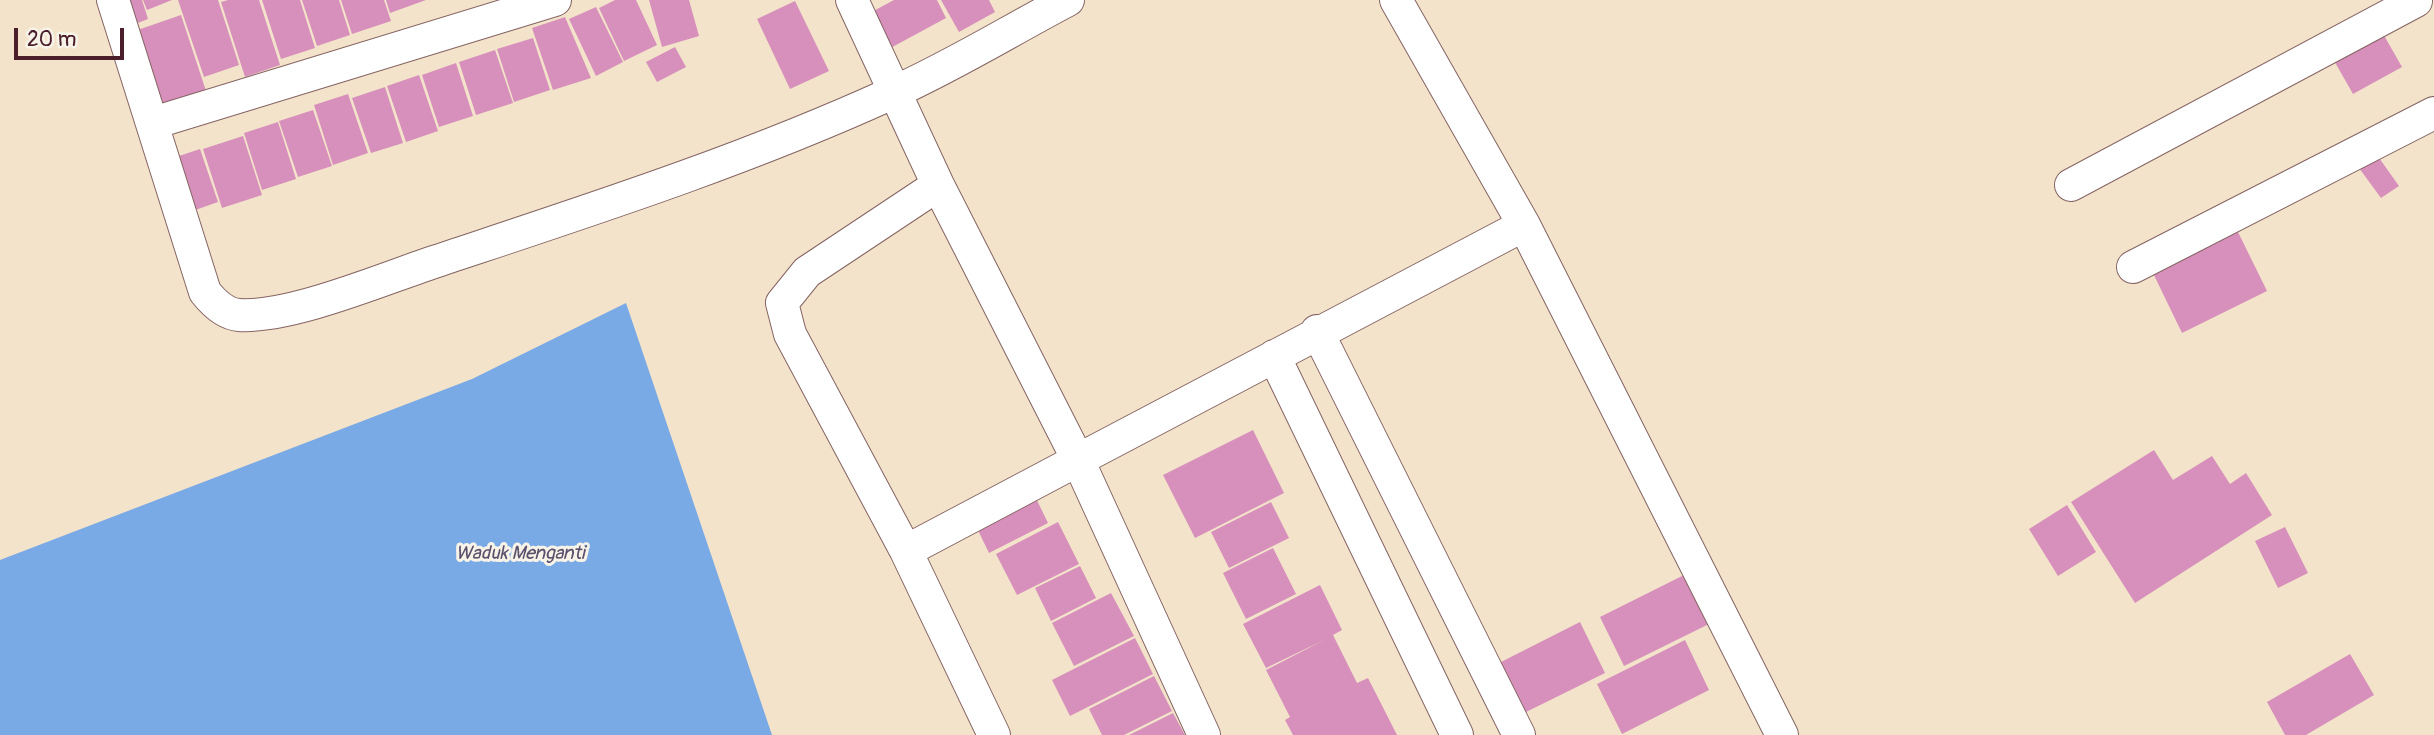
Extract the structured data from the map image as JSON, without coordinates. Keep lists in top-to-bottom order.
{
  "water": ["Waduk Menganti"],
  "scale_bar": "20 m"
}
